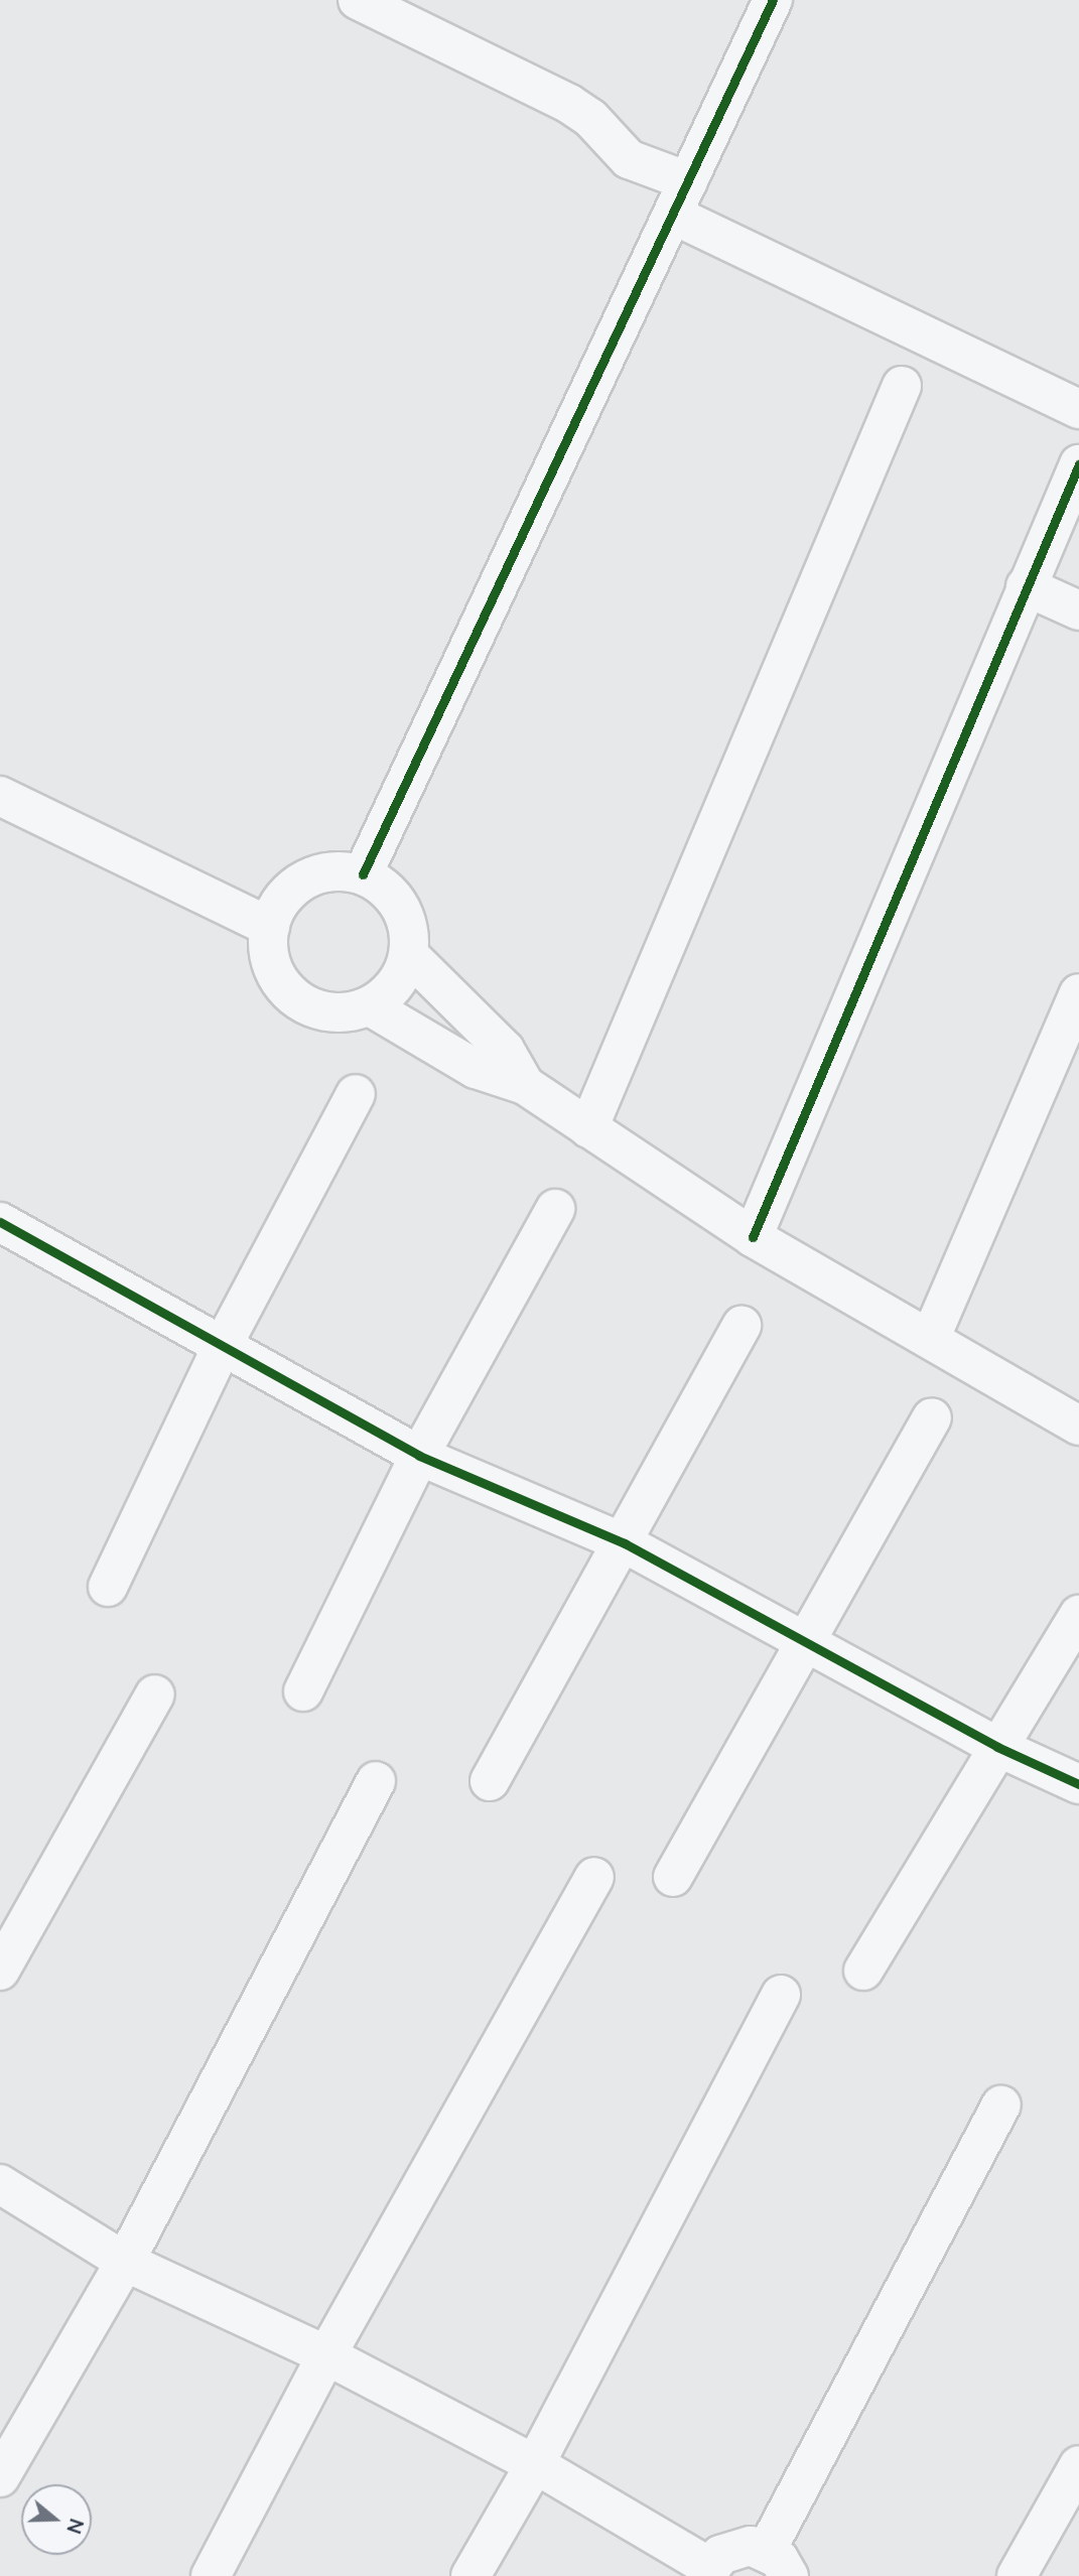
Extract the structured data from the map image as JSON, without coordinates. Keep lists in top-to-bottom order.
{
  "north": "right"
}
